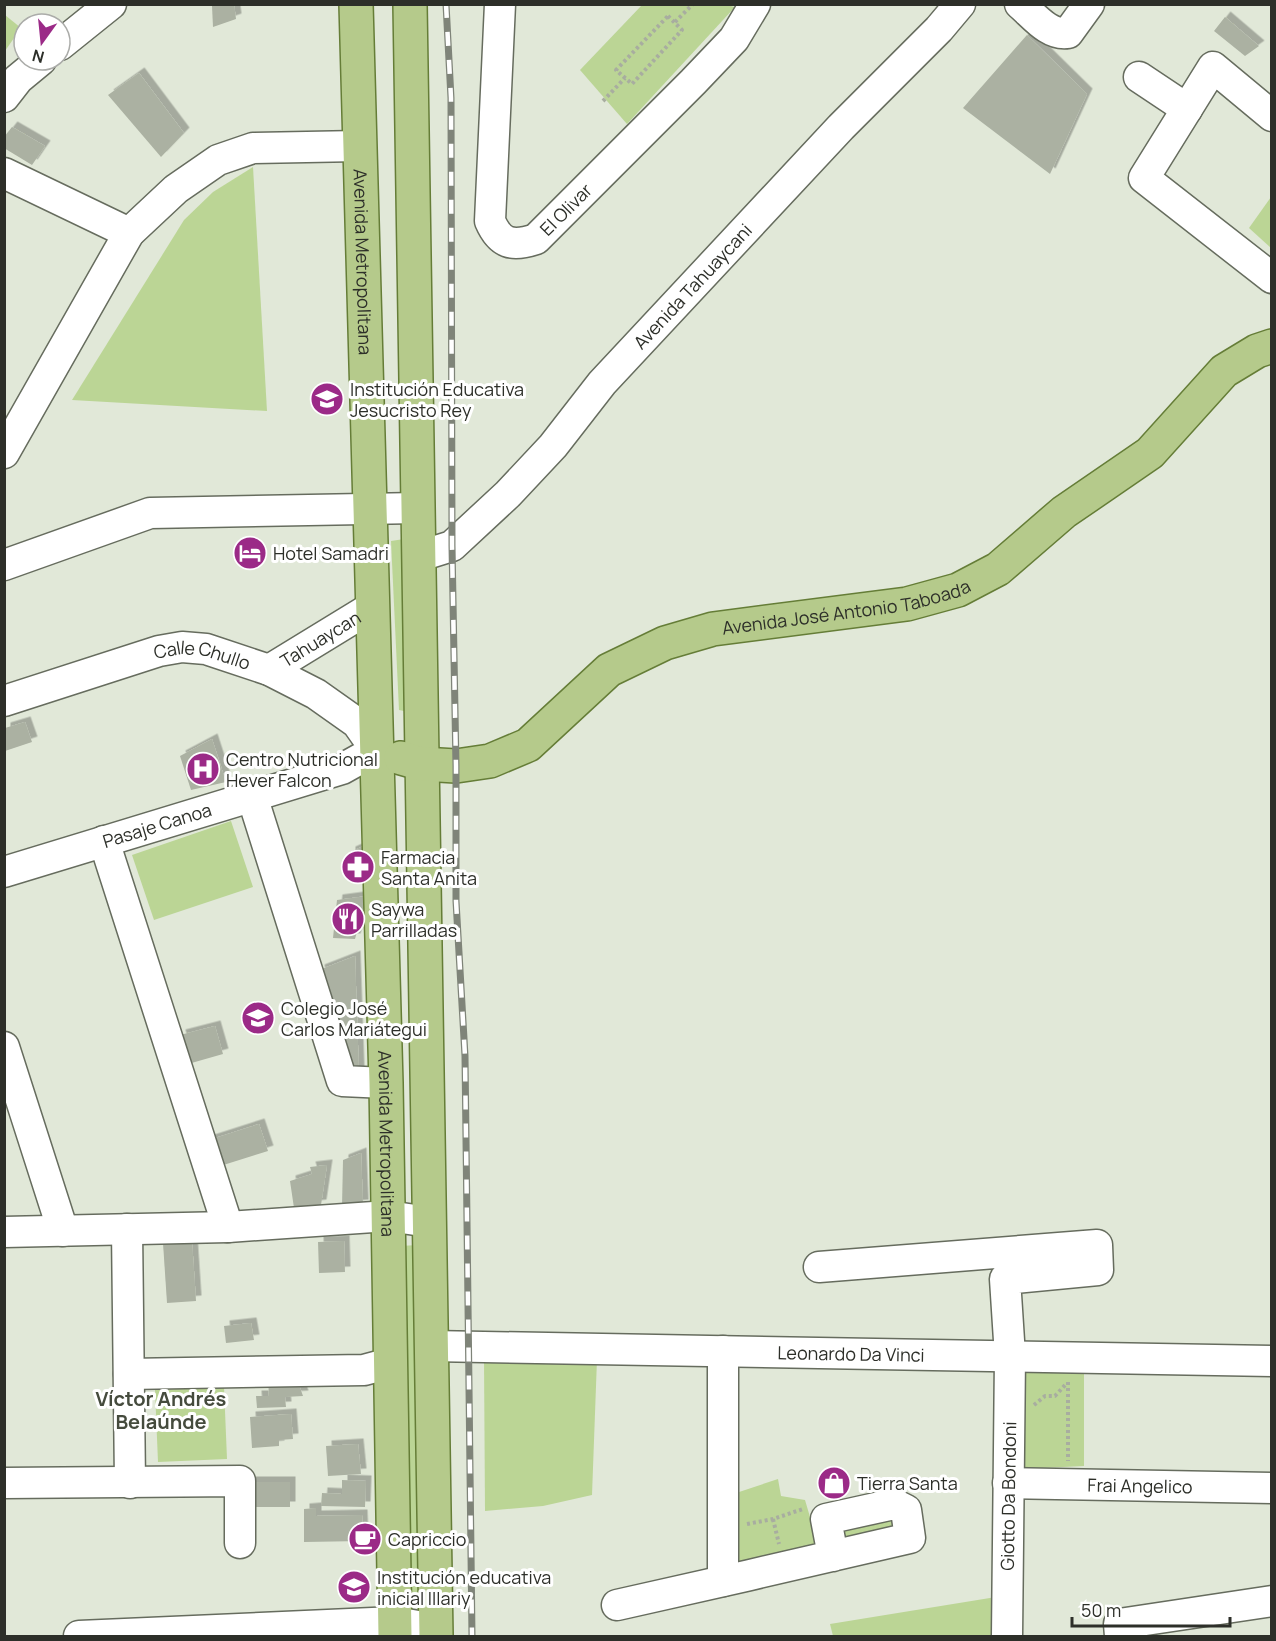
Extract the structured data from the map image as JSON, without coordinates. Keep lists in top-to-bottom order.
{
  "streets": {
    "main road": ["Avenida Metropolitana", "Avenida José Antonio Taboada"],
    "street": [
      "El Olivar",
      "Avenida Tahuaycani",
      "Tahuaycan",
      "Calle Chullo",
      "Pasaje Canoa",
      "Leonardo Da Vinci",
      "Frai Angelico",
      "Giotto Da Bondoni"
    ]
  },
  "crossings": [
    ["Avenida Metropolitana", "Avenida José Antonio Taboada"],
    ["Avenida Metropolitana", "Tahuaycan"],
    ["Avenida Metropolitana", "Calle Chullo"],
    ["Avenida Metropolitana", "Pasaje Canoa"],
    ["Avenida José Antonio Taboada", "Calle Chullo"],
    ["Avenida José Antonio Taboada", "Pasaje Canoa"],
    ["Tahuaycan", "Calle Chullo"],
    ["Calle Chullo", "Pasaje Canoa"],
    ["Leonardo Da Vinci", "Giotto Da Bondoni"],
    ["Frai Angelico", "Giotto Da Bondoni"]
  ],
  "districts": ["Víctor Andrés Belaúnde"],
  "places": {
    "school or university": ["Institución Educativa Jesucristo Rey", "Colegio José Carlos Mariátegui", "Institución educativa inicial Illariy"],
    "hotel": ["Hotel Samadri"],
    "hospital": ["Centro Nutricional Hever Falcon"],
    "pharmacy": ["Farmacia Santa Anita"],
    "restaurant": ["Saywa Parrilladas"],
    "shop": ["Tierra Santa"],
    "cafe": ["Capriccio"]
  },
  "scale_bar": "50 m",
  "north": "bottom"
}
